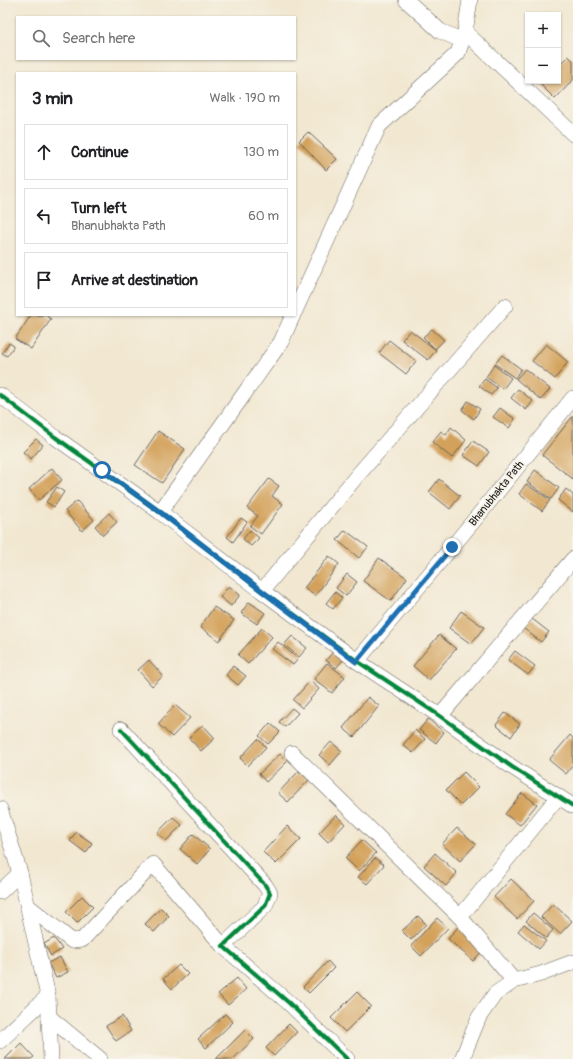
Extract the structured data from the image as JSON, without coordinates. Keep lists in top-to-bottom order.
{
  "streets": {
    "street": ["Bhanubhakta Path"]
  },
  "page": {
    "map_buttons": ["+", "−"],
    "search": "Search here",
    "heading": ["3 min", "Walk · 190 m"],
    "list": [
      ["Continue", "130 m"],
      ["Turn left", "Bhanubhakta Path", "60 m"],
      "Arrive at destination"
    ]
  }
}
